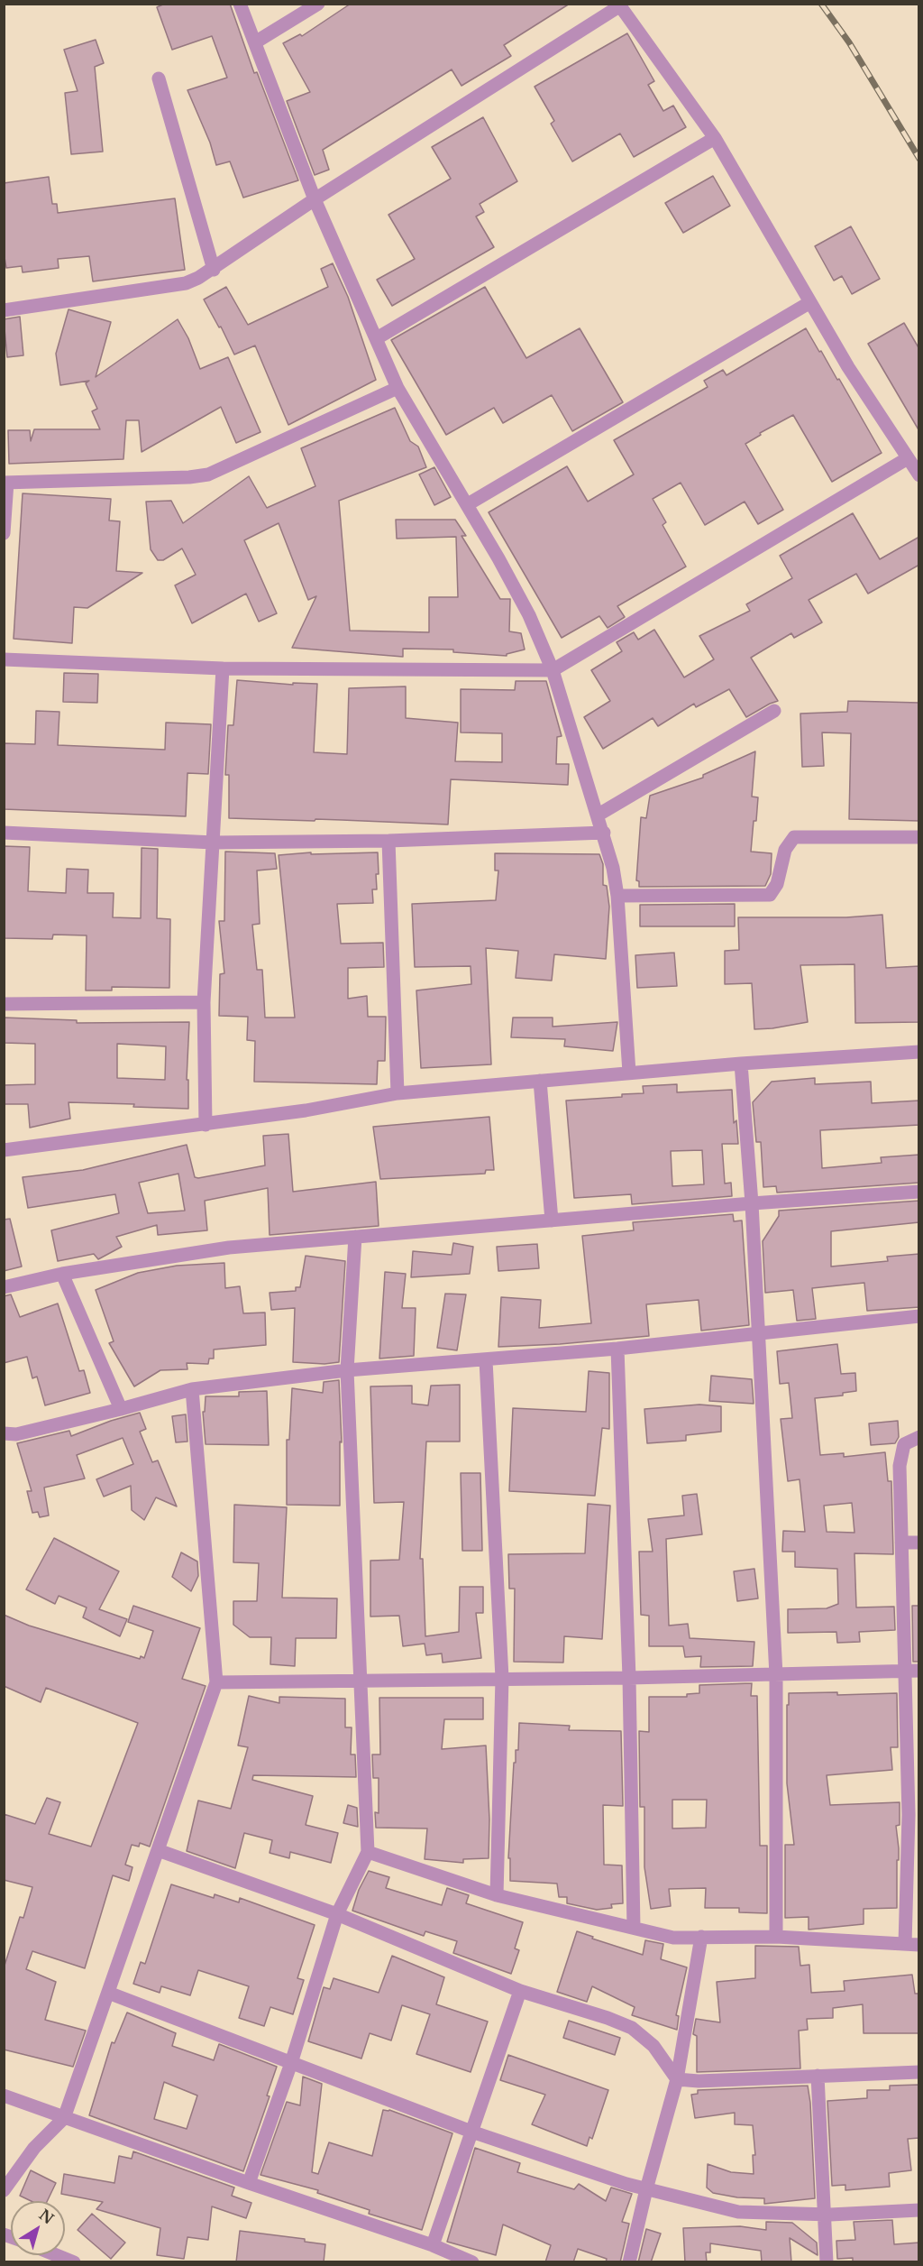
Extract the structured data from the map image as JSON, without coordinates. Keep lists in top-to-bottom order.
{
  "north": "top right"
}
